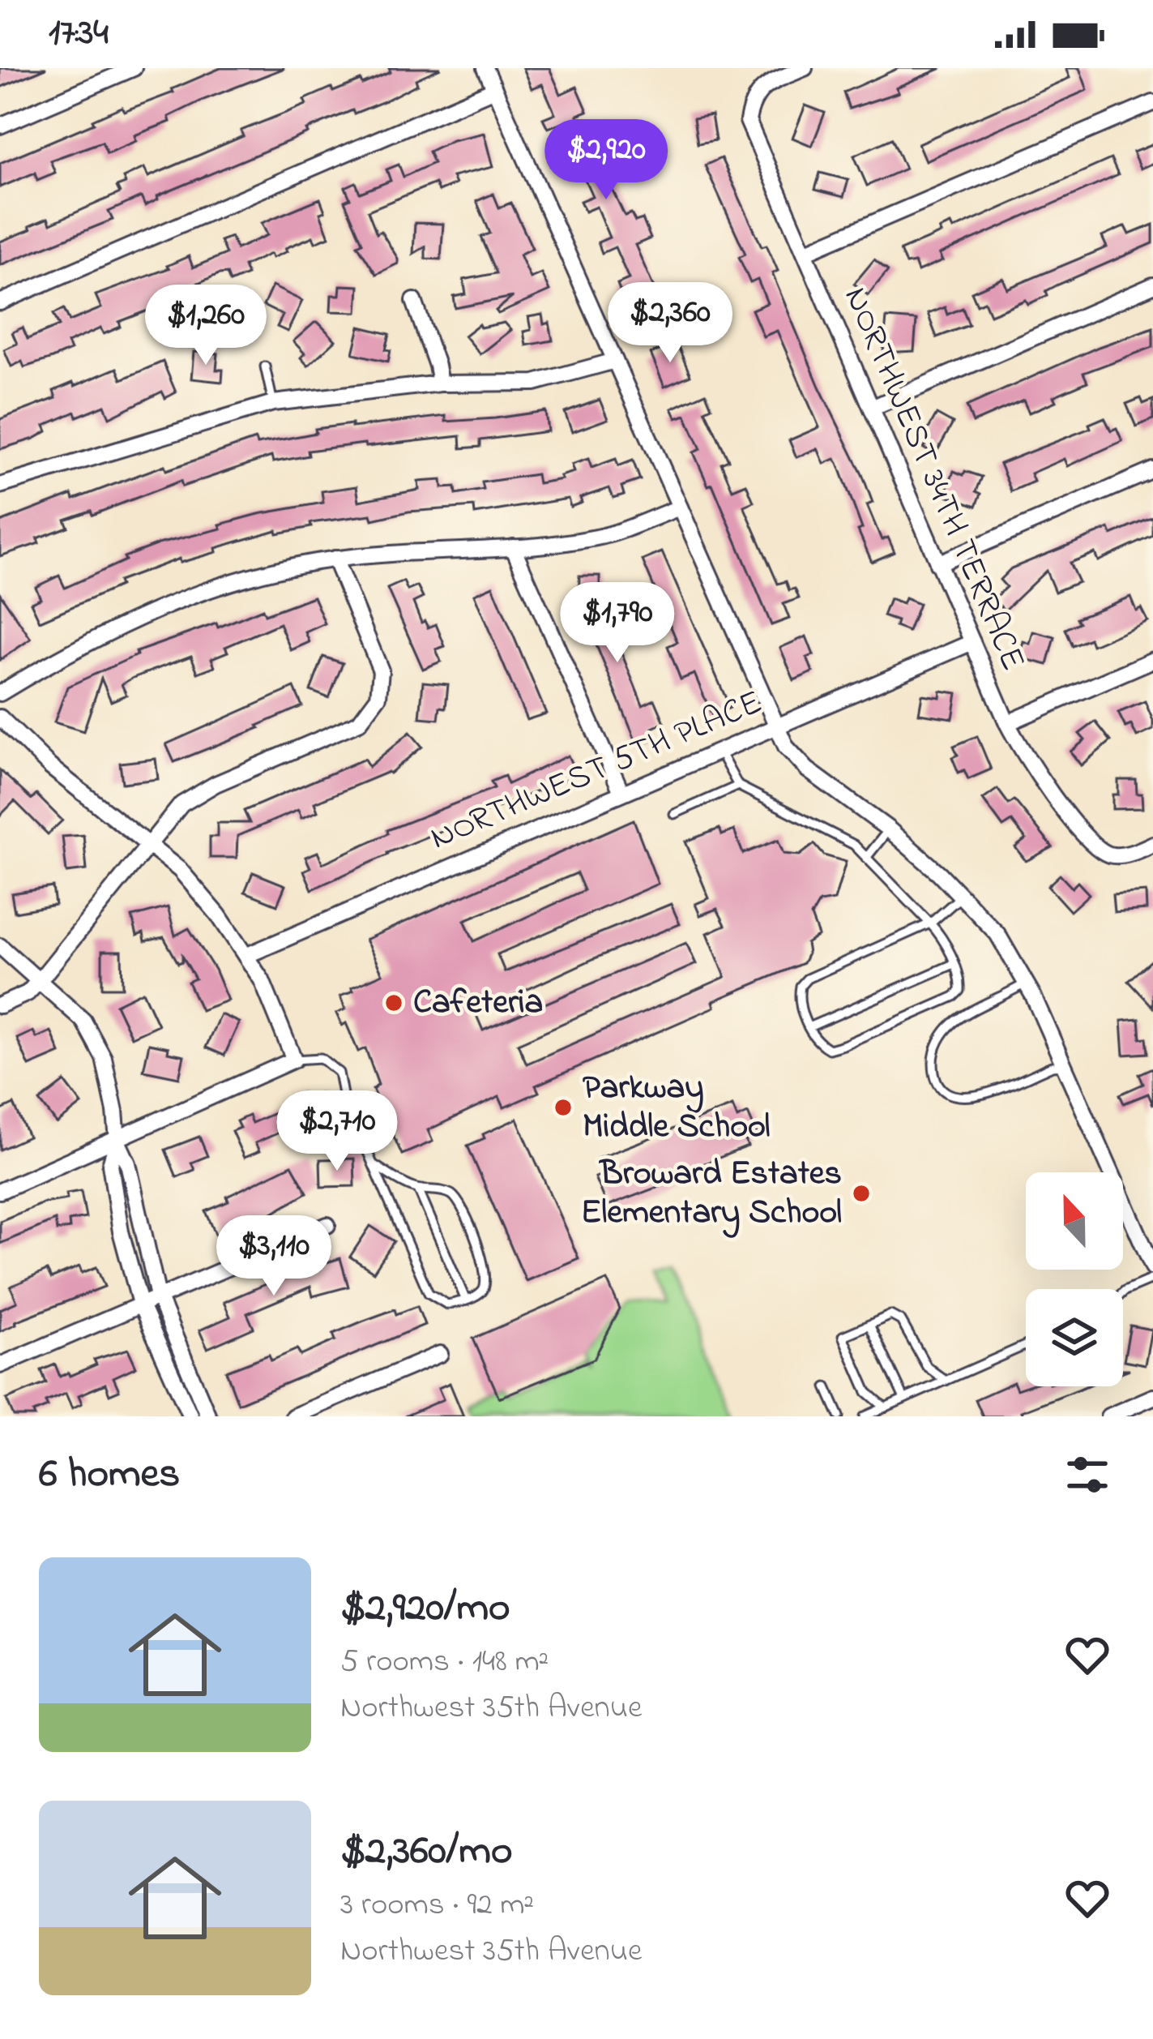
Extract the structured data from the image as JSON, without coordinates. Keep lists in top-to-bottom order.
{
  "streets": {
    "street": ["NORTHWEST 34TH TERRACE", "NORTHWEST 5TH PLACE"]
  },
  "crossings": [
    ["NORTHWEST 34TH TERRACE", "NORTHWEST 5TH PLACE"]
  ],
  "places": ["Cafeteria", "Parkway Middle School", "Broward Estates Elementary School"],
  "north": "top",
  "page": {
    "status": "17:34",
    "price": [
      "$2,920",
      "$2,360",
      "$1,260",
      "$1,790",
      "$2,710",
      "$3,110"
    ],
    "heading": "6 homes",
    "list": [
      {
        "name": "$2,920/mo",
        "note": "5 rooms · 148 m² · Northwest 35th Avenue"
      },
      {
        "name": "$2,360/mo",
        "note": "3 rooms · 92 m² · Northwest 35th Avenue"
      }
    ]
  }
}
